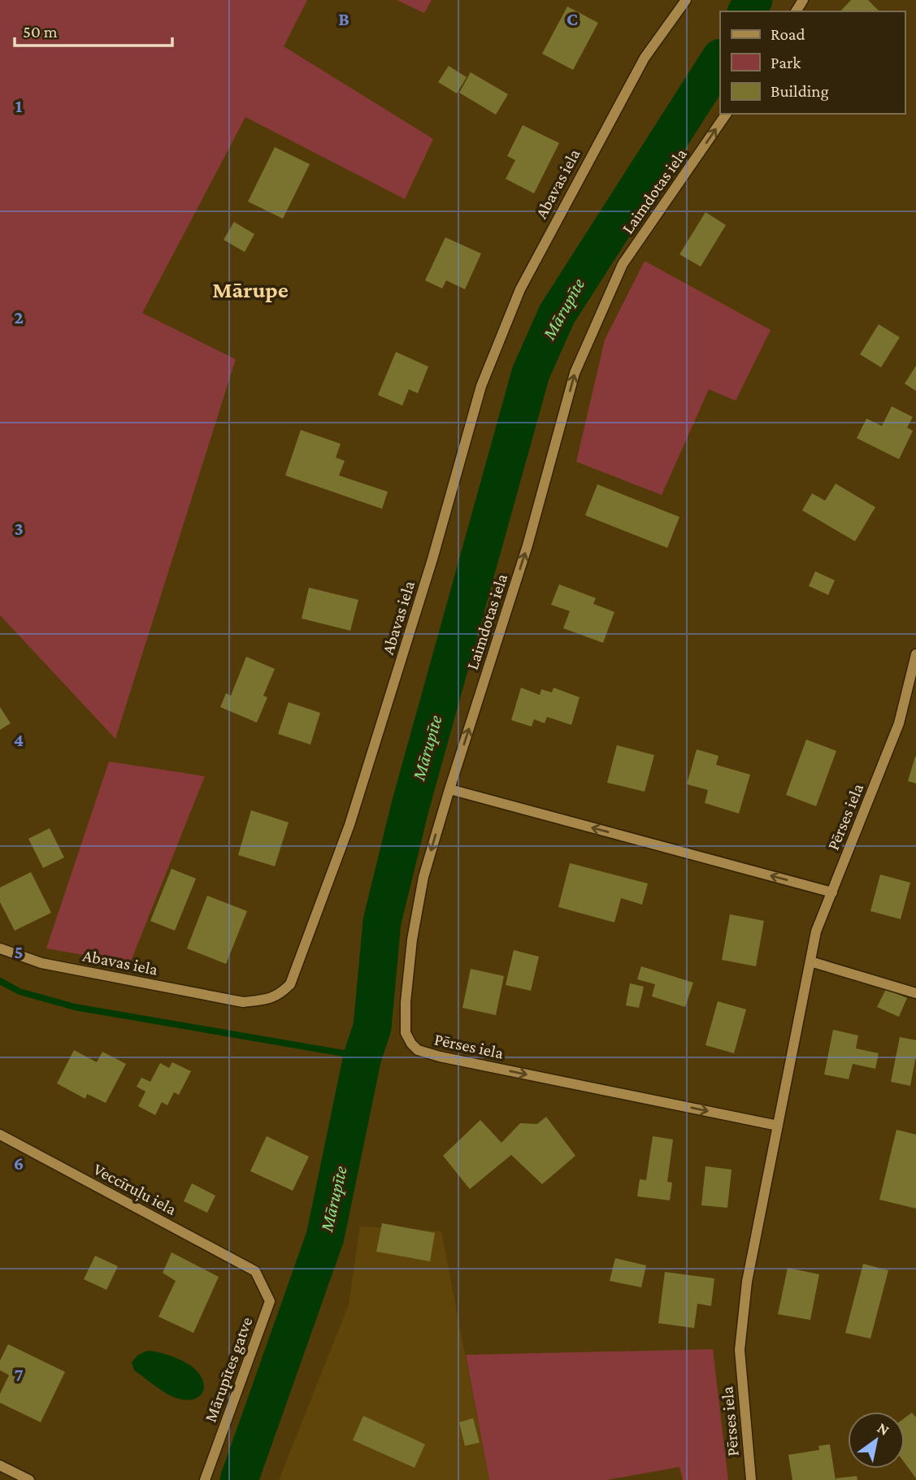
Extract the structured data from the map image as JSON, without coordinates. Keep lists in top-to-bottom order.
{
  "streets": {
    "street": [
      "Abavas iela",
      "Laimdotas iela",
      "Pērses iela",
      "Veccīruļu iela",
      "Mārupītes gatve"
    ]
  },
  "crossings": [
    ["Laimdotas iela", "Pērses iela"],
    ["Veccīruļu iela", "Mārupītes gatve"]
  ],
  "one_way": ["Laimdotas iela"],
  "districts": ["Mārupe"],
  "water": ["Mārupīte"],
  "legend": ["Road", "Park", "Building"],
  "scale_bar": "50 m",
  "north": "top right",
  "grid": {
    "columns": ["B", "C"],
    "rows": [
      "1",
      "2",
      "3",
      "4",
      "5",
      "6",
      "7"
    ]
  }
}
